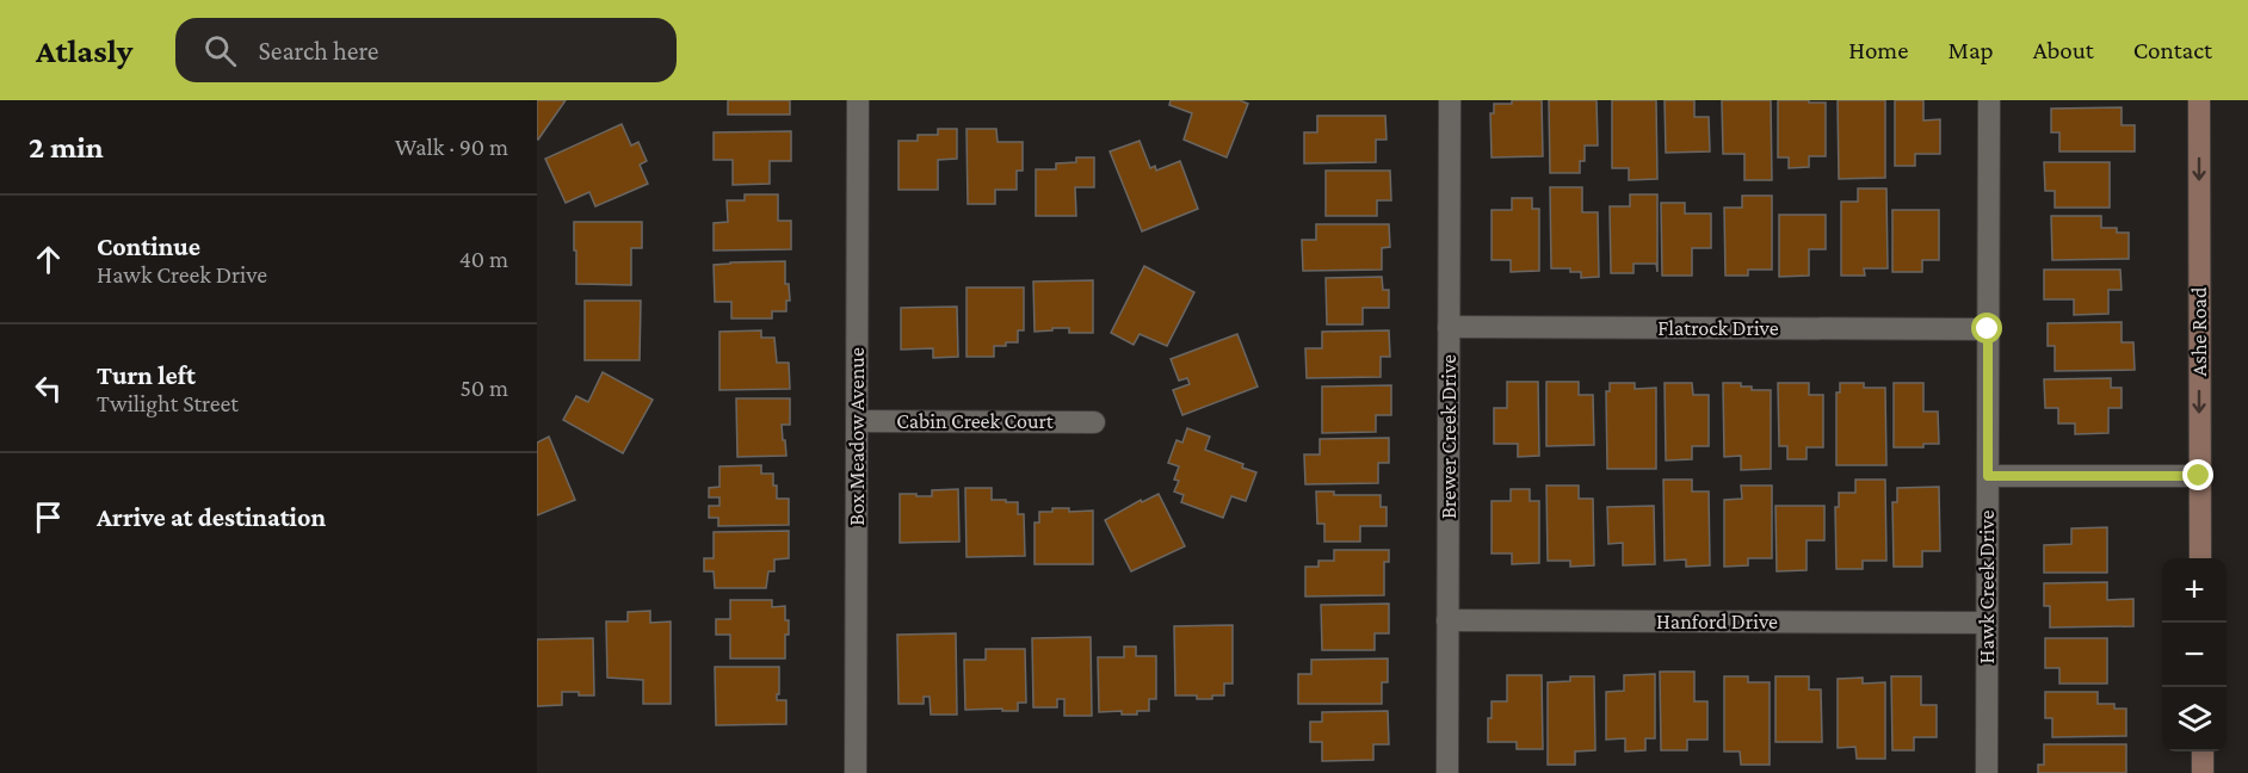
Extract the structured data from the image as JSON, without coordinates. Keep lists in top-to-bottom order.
{
  "streets": {
    "street": [
      "Flatrock Drive",
      "Ashe Road",
      "Cabin Creek Court",
      "Box Meadow Avenue",
      "Brewer Creek Drive",
      "Hawk Creek Drive",
      "Hanford Drive"
    ]
  },
  "crossings": [
    ["Flatrock Drive", "Brewer Creek Drive"],
    ["Flatrock Drive", "Hawk Creek Drive"],
    ["Cabin Creek Court", "Box Meadow Avenue"],
    ["Brewer Creek Drive", "Hanford Drive"],
    ["Hawk Creek Drive", "Hanford Drive"]
  ],
  "one_way": ["Ashe Road"],
  "page": {
    "header": "Atlasly",
    "search": "Search here",
    "nav": [
      "Home",
      "Map",
      "About",
      "Contact"
    ],
    "heading": ["2 min", "Walk · 90 m"],
    "list": [
      ["Continue", "Hawk Creek Drive", "40 m"],
      ["Turn left", "Twilight Street", "50 m"],
      "Arrive at destination"
    ],
    "map_buttons": ["+", "−"]
  }
}
